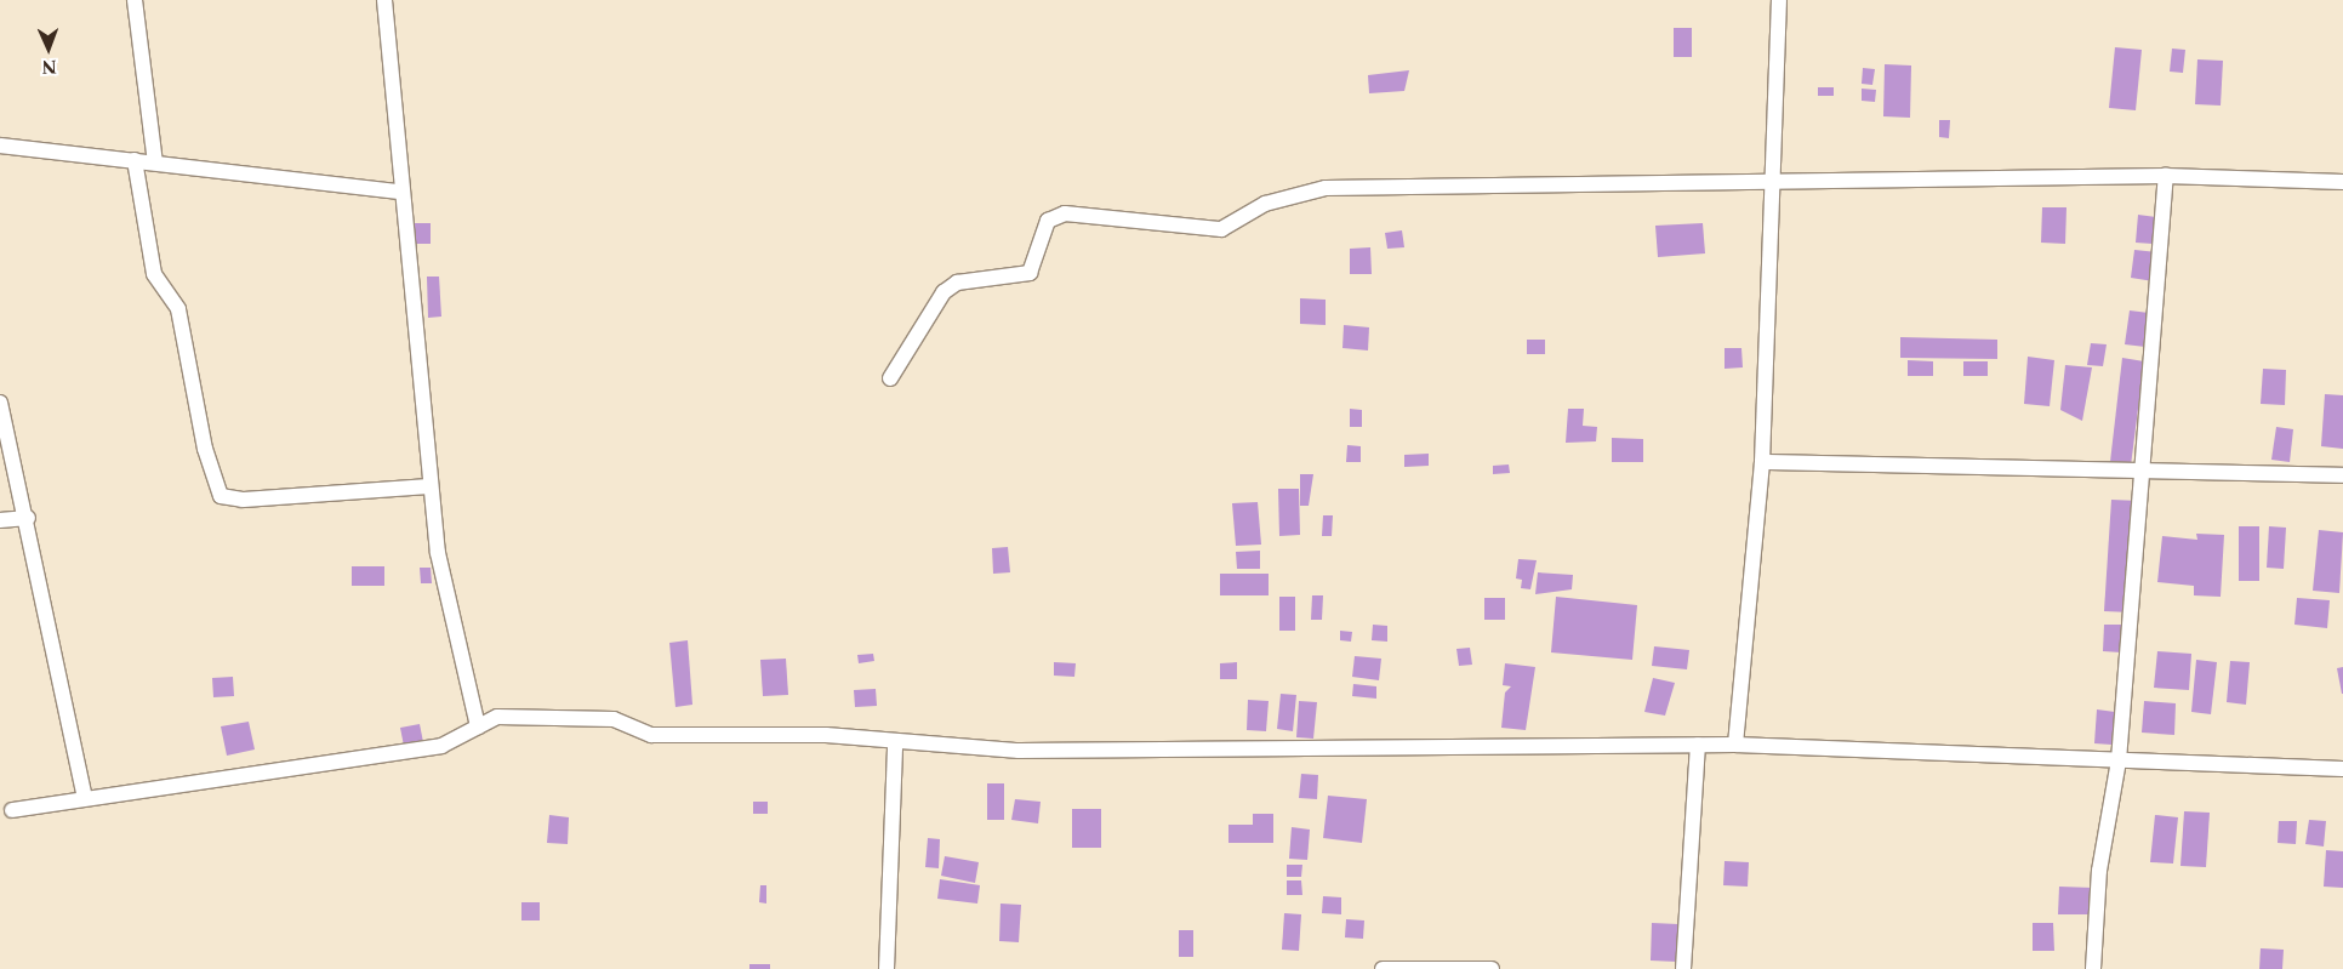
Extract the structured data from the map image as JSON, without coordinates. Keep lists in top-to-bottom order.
{
  "north": "bottom"
}
